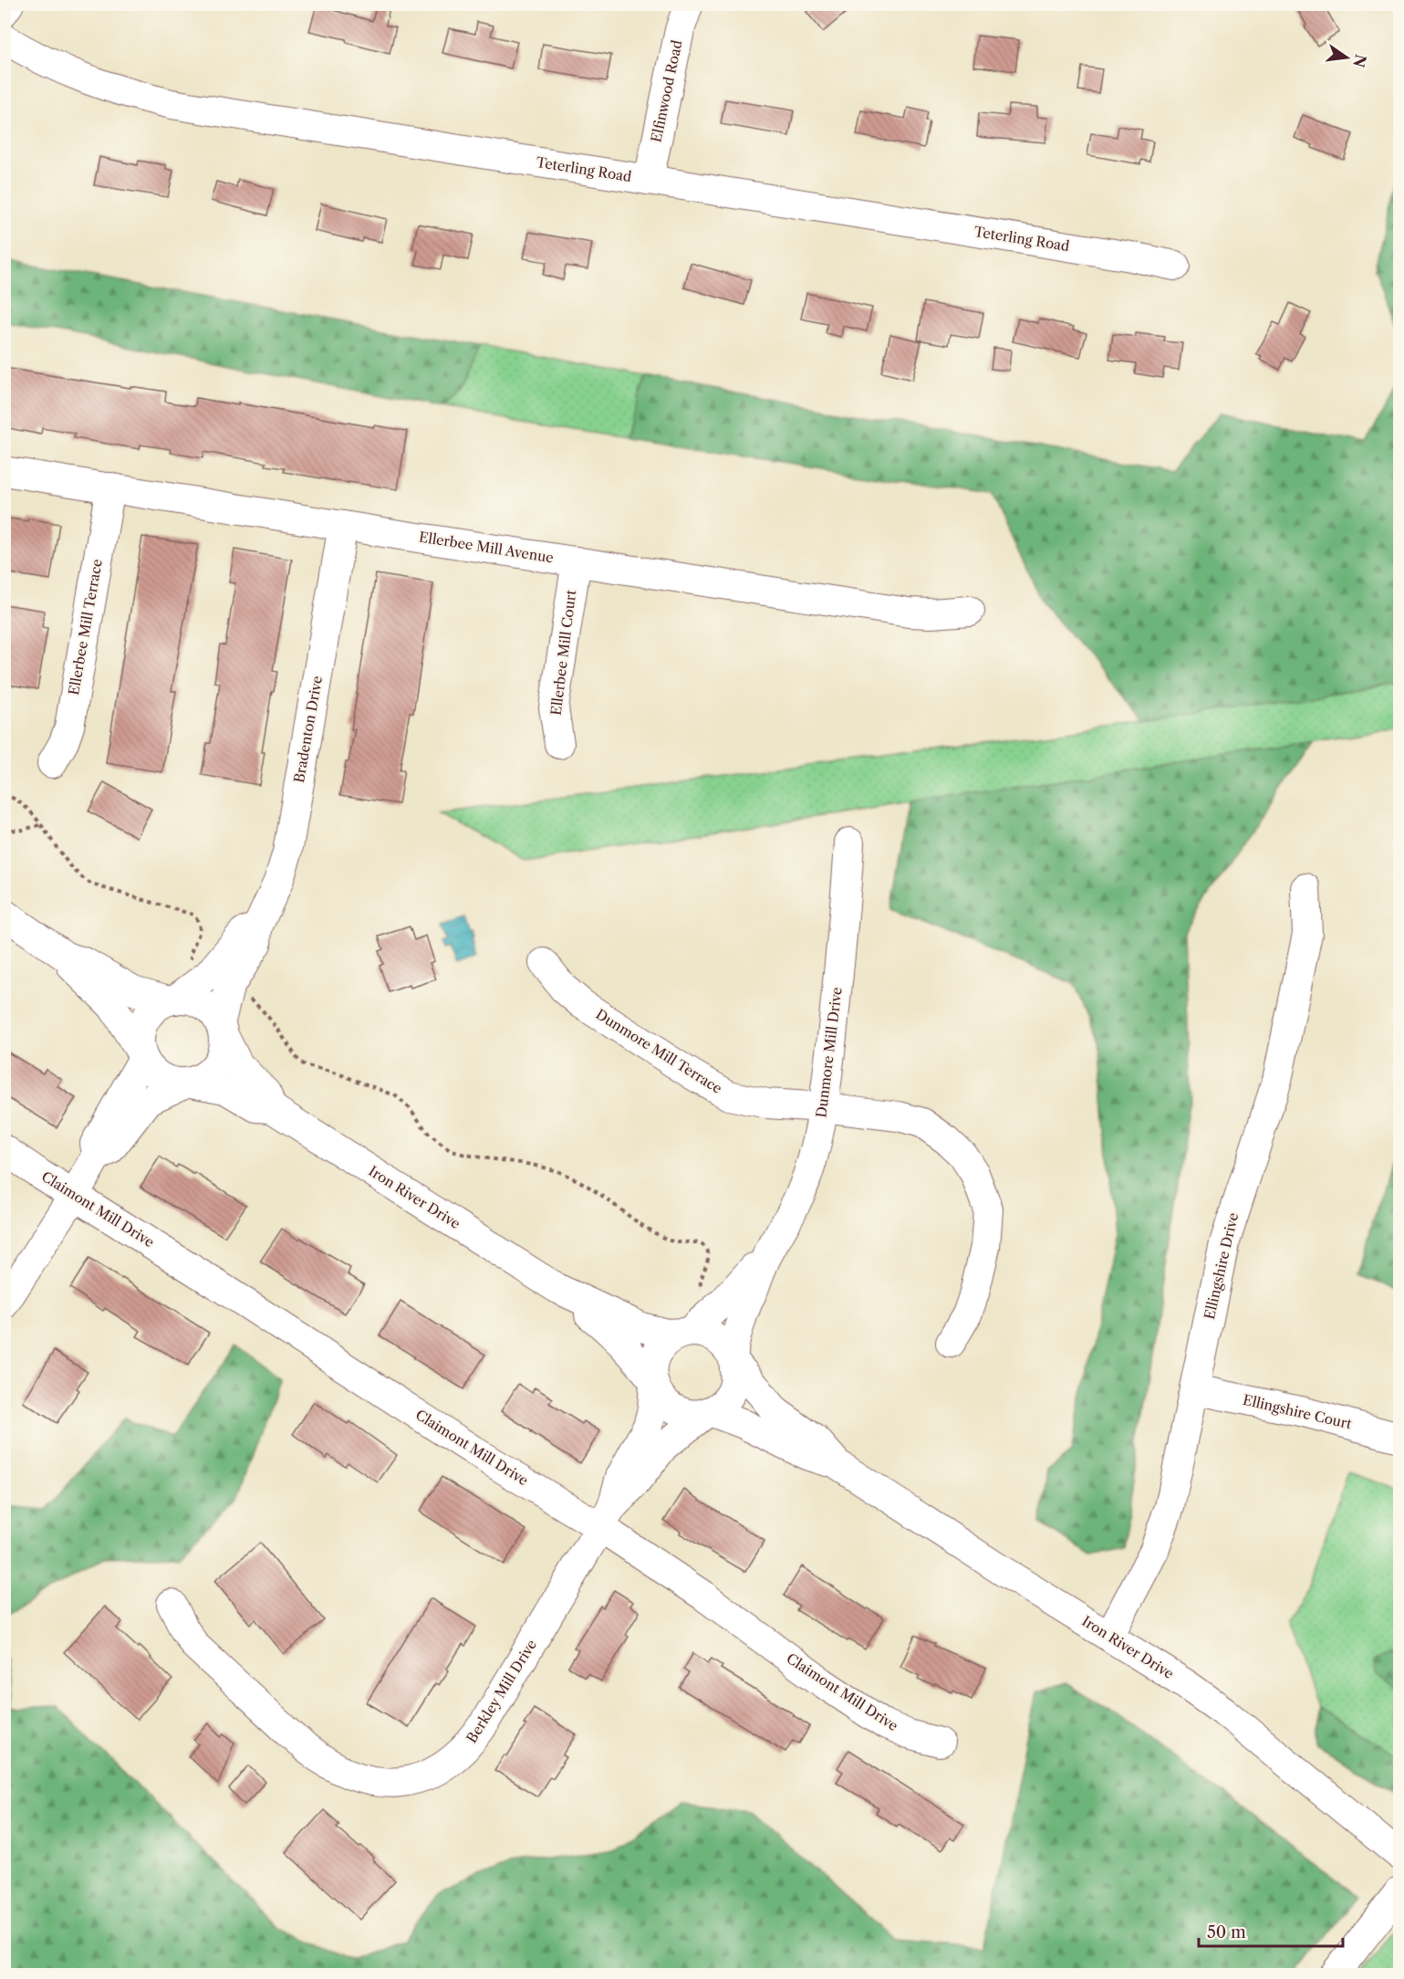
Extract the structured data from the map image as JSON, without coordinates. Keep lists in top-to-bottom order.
{
  "streets": {
    "street": [
      "Elfinwood Road",
      "Teterling Road",
      "Ellerbee Mill Avenue",
      "Ellerbee Mill Terrace",
      "Ellerbee Mill Court",
      "Bradenton Drive",
      "Dunmore Mill Terrace",
      "Dunmore Mill Drive",
      "Iron River Drive",
      "Claimont Mill Drive",
      "Ellingshire Drive",
      "Ellingshire Court",
      "Berkley Mill Drive"
    ]
  },
  "crossings": [
    ["Elfinwood Road", "Teterling Road"],
    ["Ellerbee Mill Avenue", "Ellerbee Mill Terrace"],
    ["Ellerbee Mill Avenue", "Ellerbee Mill Court"],
    ["Ellerbee Mill Avenue", "Bradenton Drive"],
    ["Bradenton Drive", "Iron River Drive"],
    ["Dunmore Mill Terrace", "Dunmore Mill Drive"],
    ["Dunmore Mill Drive", "Iron River Drive"],
    ["Dunmore Mill Drive", "Berkley Mill Drive"],
    ["Iron River Drive", "Ellingshire Drive"],
    ["Iron River Drive", "Berkley Mill Drive"],
    ["Claimont Mill Drive", "Berkley Mill Drive"],
    ["Ellingshire Drive", "Ellingshire Court"]
  ],
  "scale_bar": "50 m",
  "north": "right"
}
